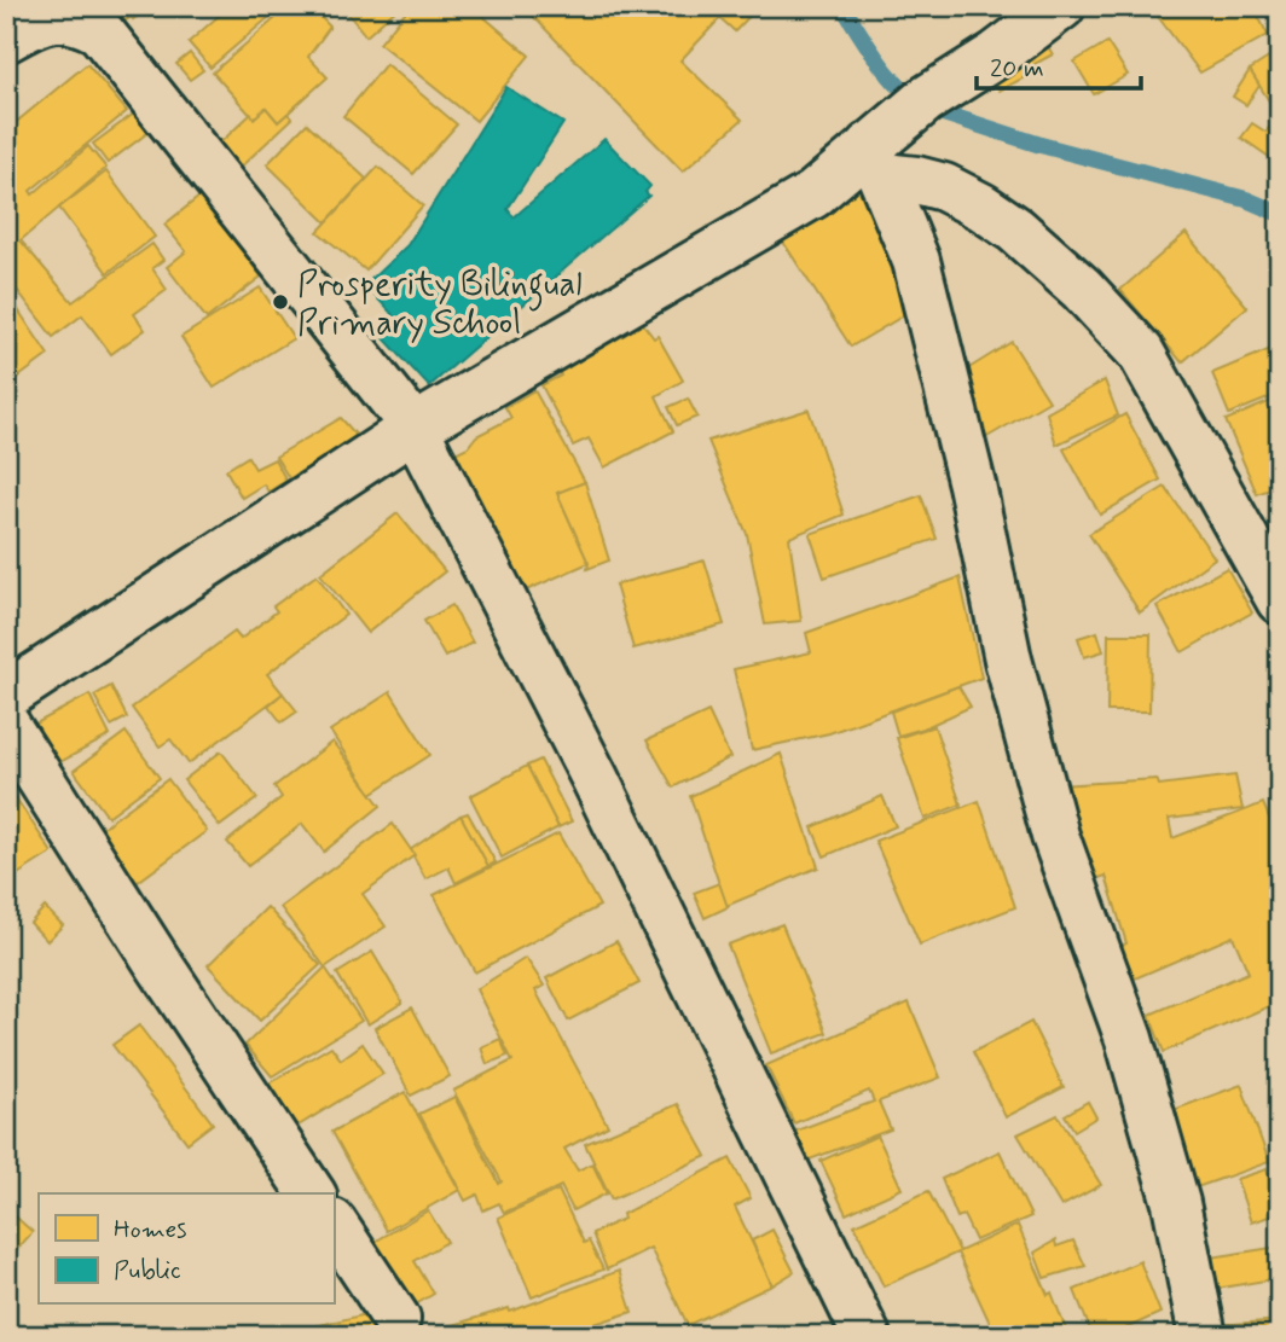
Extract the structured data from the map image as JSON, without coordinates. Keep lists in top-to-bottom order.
{
  "places": ["Prosperity Bilingual Primary School"],
  "legend": ["Homes", "Public"],
  "scale_bar": "20 m"
}
